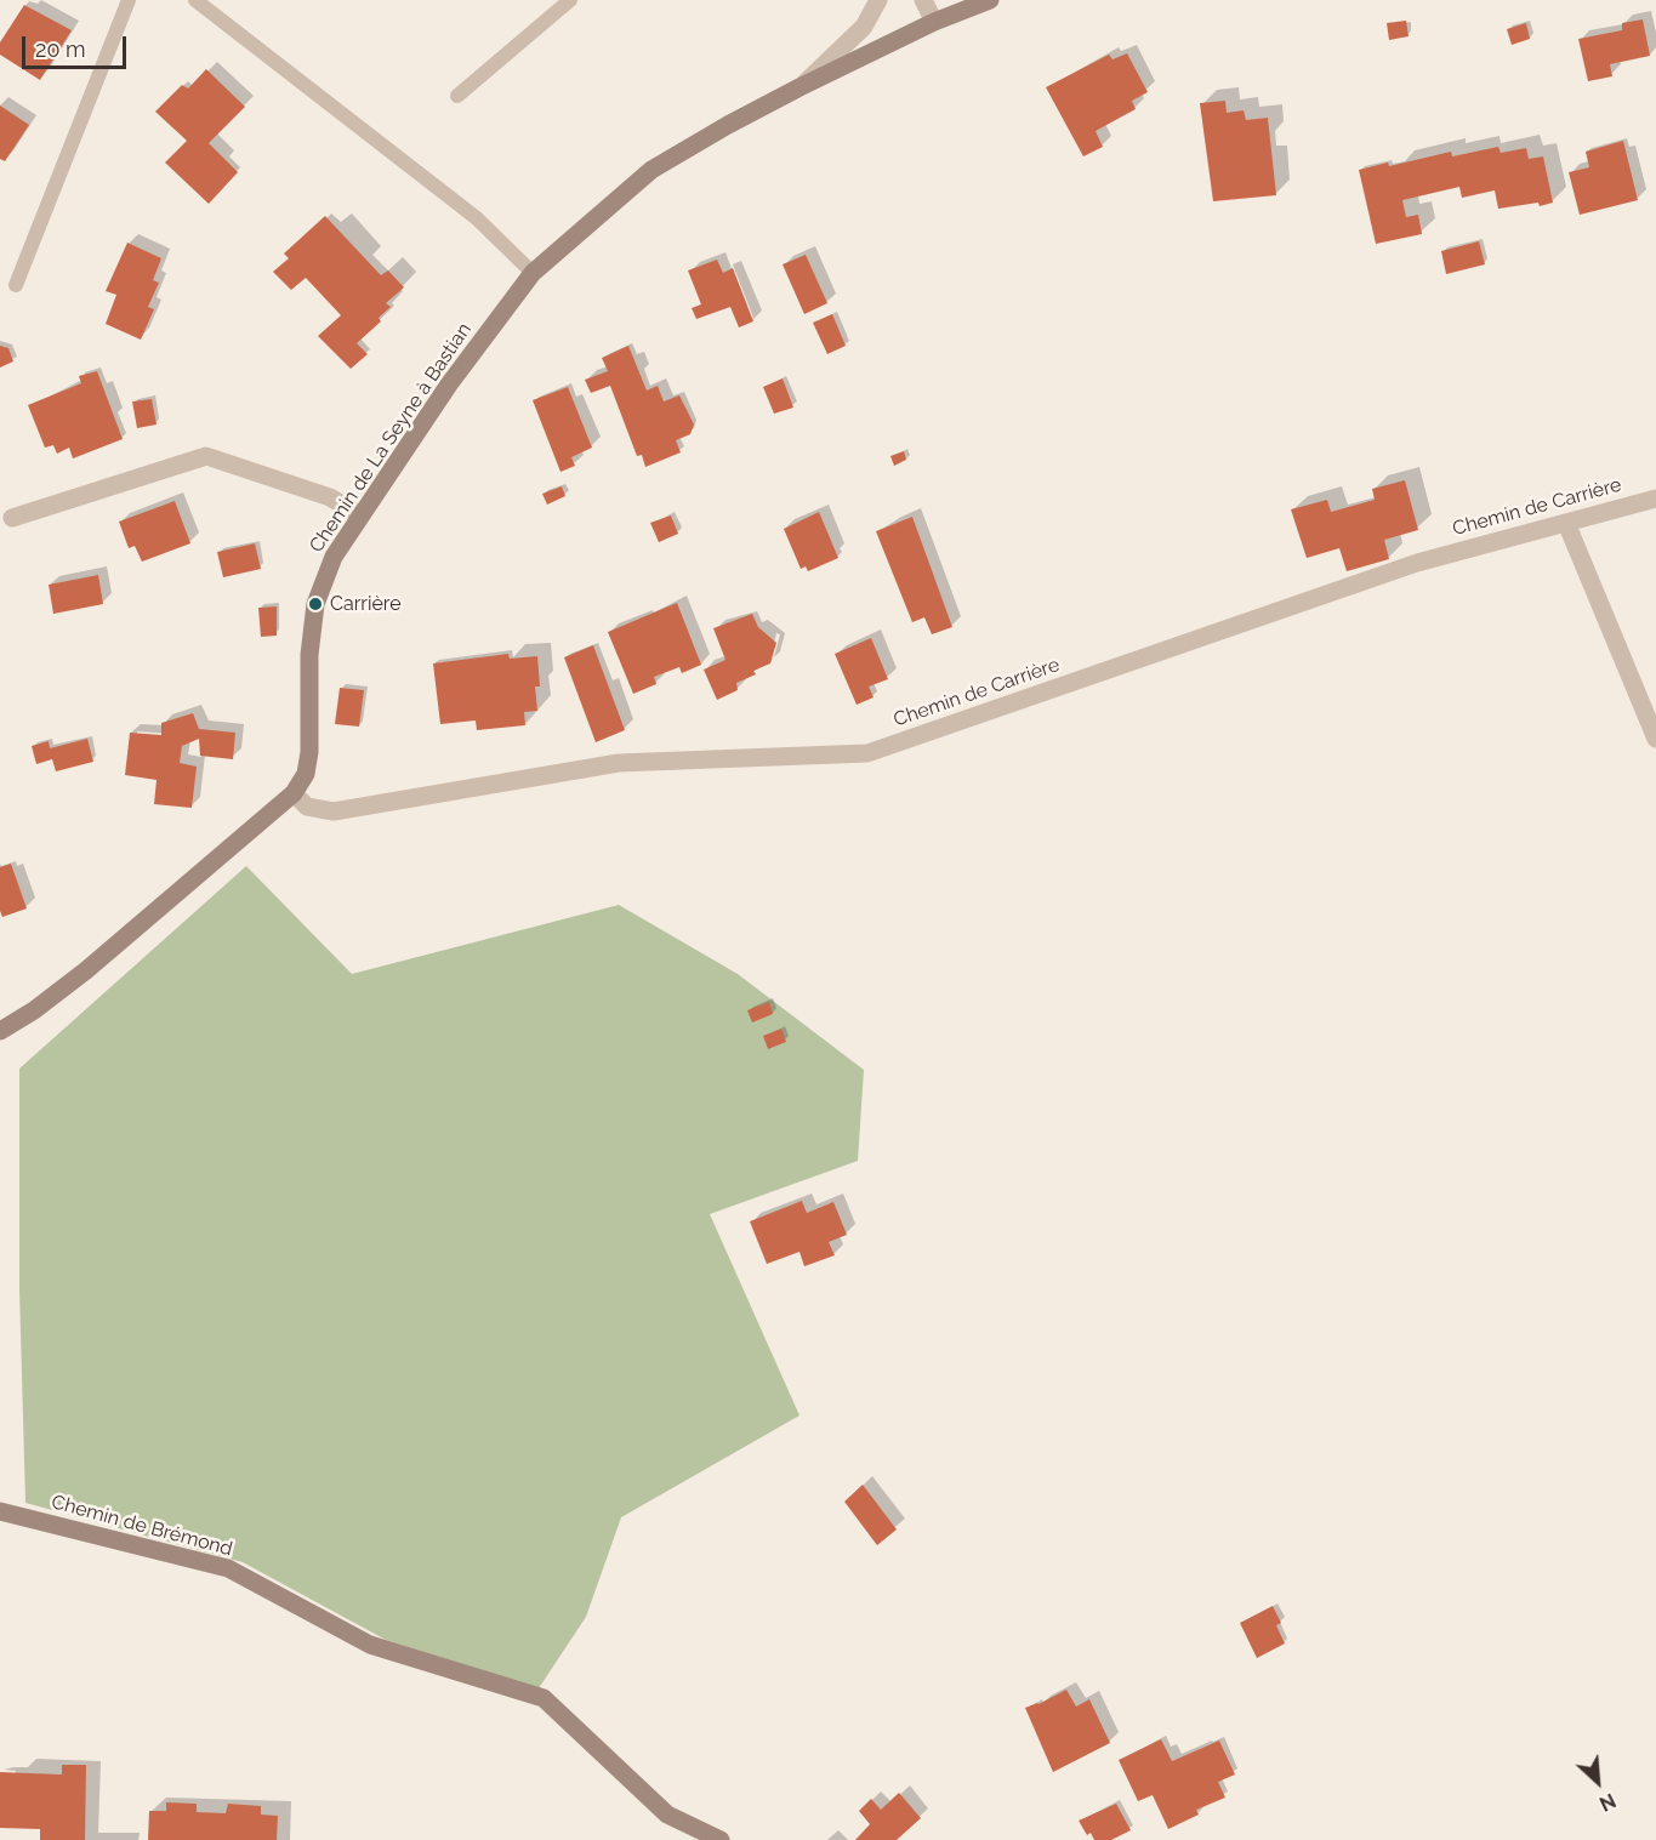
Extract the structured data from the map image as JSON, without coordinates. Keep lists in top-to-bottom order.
{
  "streets": {
    "street": ["Chemin de La Seyne à Bastian", "Chemin de Carrière", "Chemin de Brémond"]
  },
  "crossings": [
    ["Chemin de La Seyne à Bastian", "Chemin de Carrière"]
  ],
  "places": ["Carrière"],
  "scale_bar": "20 m",
  "north": "bottom right"
}
